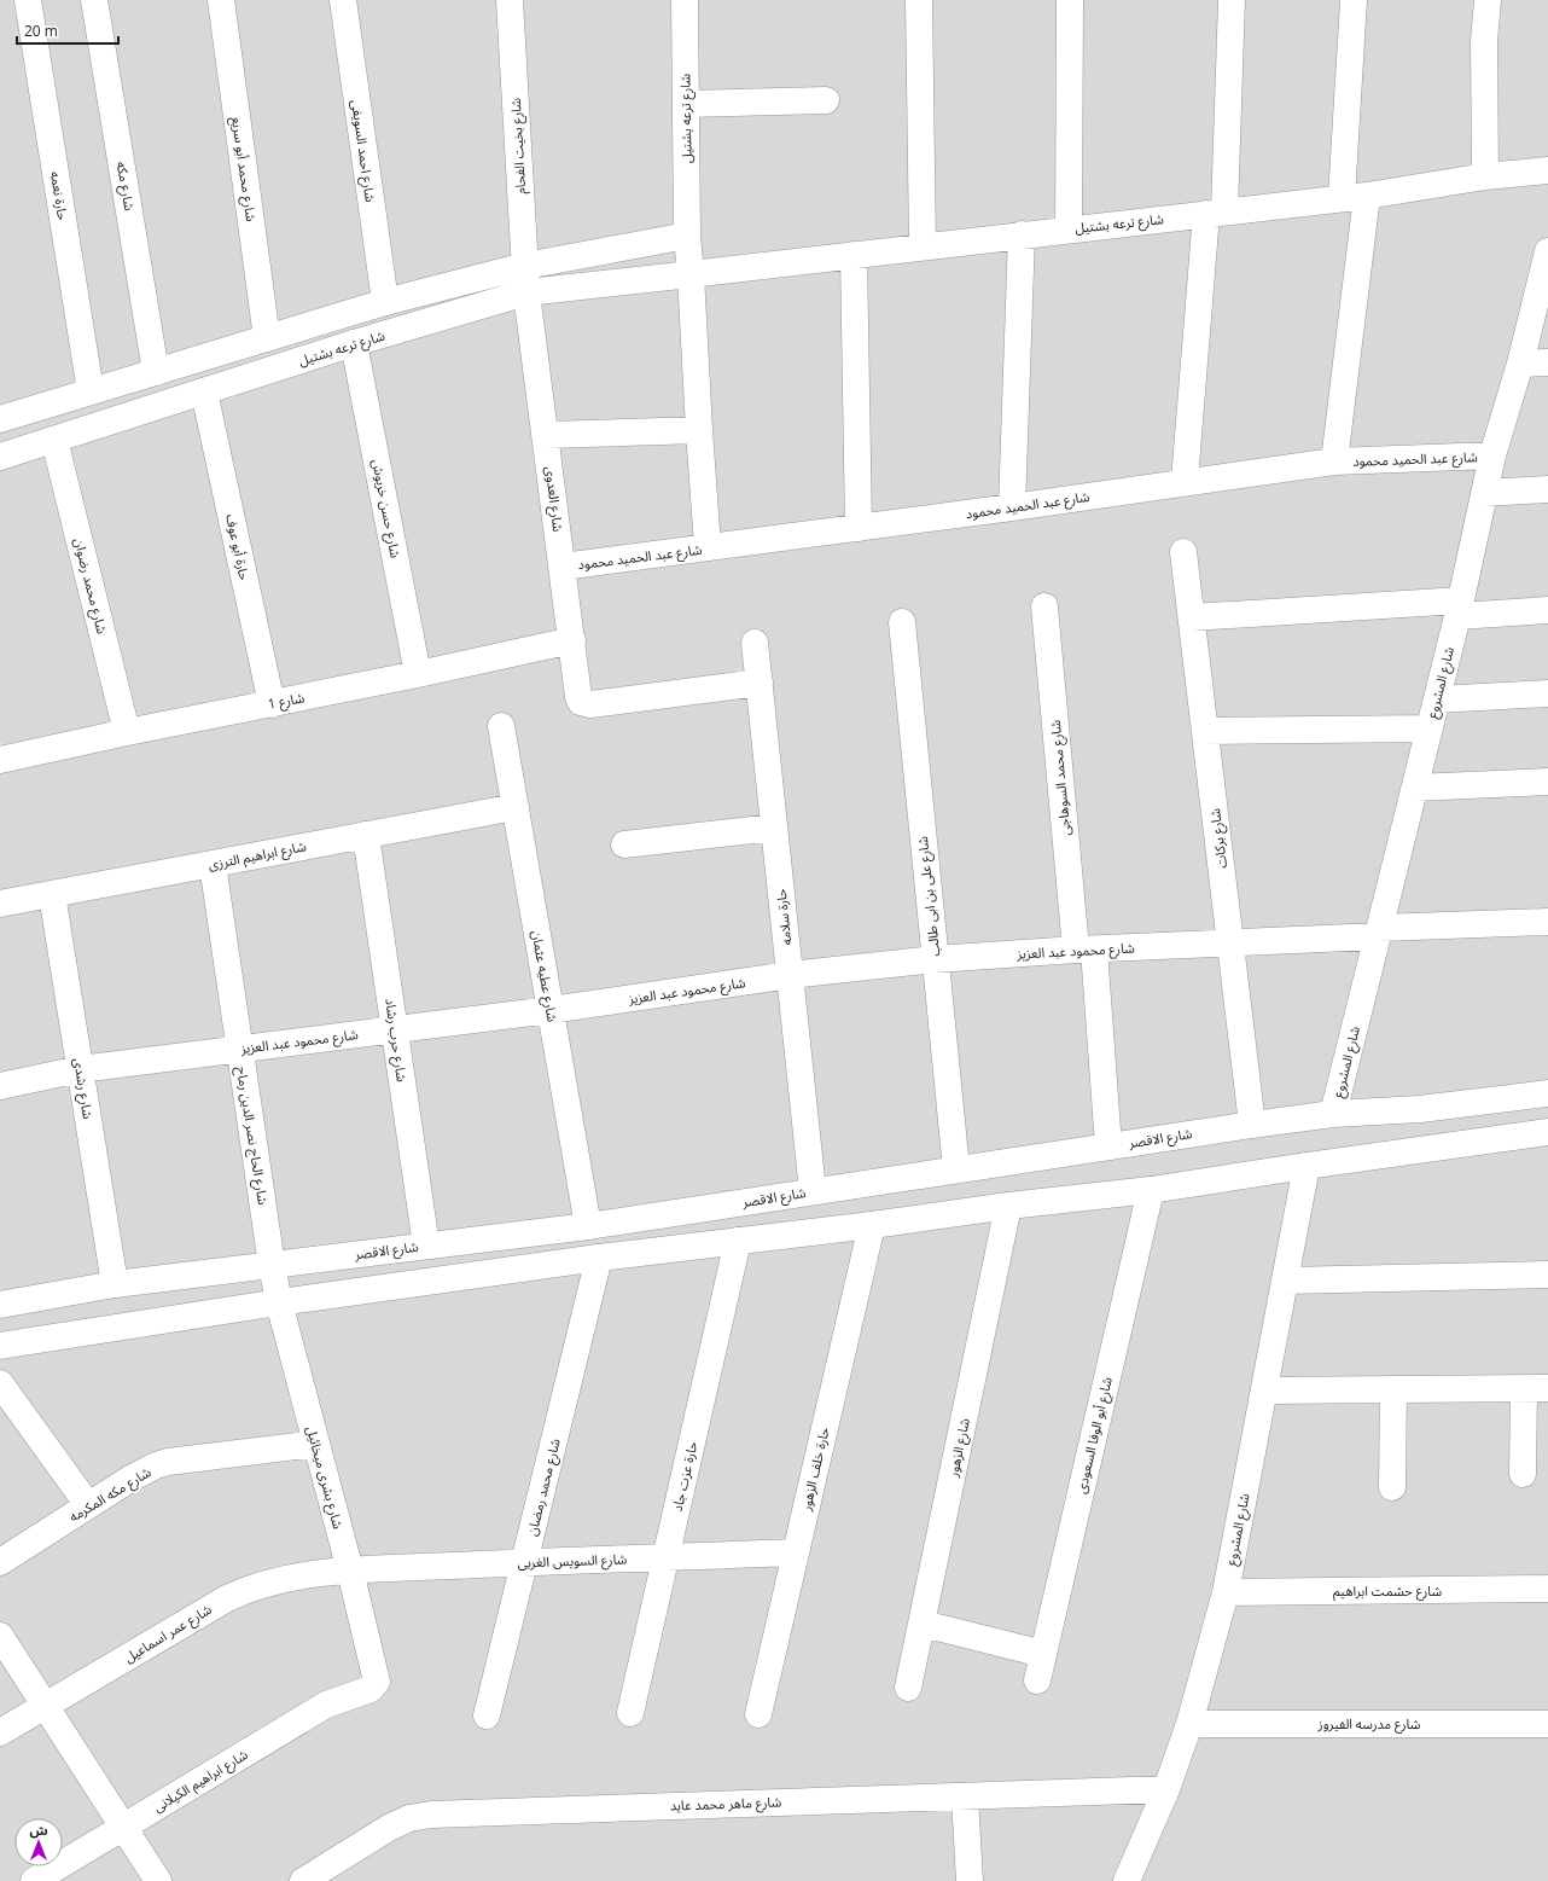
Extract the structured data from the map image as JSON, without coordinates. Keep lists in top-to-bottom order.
{
  "streets": {
    "street": [
      "شارع ترعه بشتيل",
      "شارع بخيت الفحام",
      "شارع احمد السويفى",
      "شارع محمد أبو سريع",
      "شارع مكه",
      "حارة نعمه",
      "شارع عبد الحميد محمود",
      "شارع العدوى",
      "شارع حسن خربوش",
      "حارة أبو عوف",
      "شارع محمد رضوان",
      "شارع المشروع",
      "شارع 1",
      "شارع محمد السوهاجى",
      "شارع بركات",
      "شارع ابراهيم الترزى",
      "شارع على بن ابى طالب",
      "حارة سلامه",
      "شارع محمود عبد العزيز",
      "شارع عطيه عثمان",
      "شارع حرب رشاد",
      "شارع رشدى",
      "شارع الحاج نصر الدين رماح",
      "شارع الاقصر",
      "شارع أبو الوفا السعودى",
      "شارع الزهور",
      "حارة خلف الزهور",
      "حارة عزت جاد",
      "شارع بشرى ميخائيل",
      "شارع محمد رمضان",
      "شارع مكه المكرمه",
      "شارع السويس الغربى",
      "شارع حشمت ابراهيم",
      "شارع عمر اسماعيل",
      "شارع مدرسه الفيروز",
      "شارع ابراهيم الكيلانى",
      "شارع ماهر محمد عايد"
    ]
  },
  "crossings": [
    ["شارع ترعه بشتيل", "شارع بخيت الفحام"],
    ["شارع ترعه بشتيل", "شارع العدوى"],
    ["شارع ترعه بشتيل", "شارع حسن خربوش"],
    ["شارع ترعه بشتيل", "حارة أبو عوف"],
    ["شارع ترعه بشتيل", "شارع محمد رضوان"],
    ["شارع بخيت الفحام", "شارع العدوى"],
    ["شارع عبد الحميد محمود", "شارع العدوى"],
    ["شارع عبد الحميد محمود", "شارع المشروع"],
    ["شارع العدوى", "شارع 1"],
    ["شارع العدوى", "حارة سلامه"],
    ["شارع حسن خربوش", "شارع 1"],
    ["حارة أبو عوف", "شارع 1"],
    ["شارع محمد رضوان", "شارع 1"],
    ["شارع المشروع", "شارع محمود عبد العزيز"],
    ["شارع المشروع", "شارع الاقصر"],
    ["شارع المشروع", "شارع حشمت ابراهيم"],
    ["شارع المشروع", "شارع مدرسه الفيروز"],
    ["شارع المشروع", "شارع ماهر محمد عايد"],
    ["شارع محمد السوهاجى", "شارع محمود عبد العزيز"],
    ["شارع محمد السوهاجى", "شارع الاقصر"],
    ["شارع بركات", "شارع محمود عبد العزيز"],
    ["شارع بركات", "شارع الاقصر"],
    ["شارع ابراهيم الترزى", "شارع عطيه عثمان"],
    ["شارع ابراهيم الترزى", "شارع حرب رشاد"],
    ["شارع ابراهيم الترزى", "شارع رشدى"],
    ["شارع ابراهيم الترزى", "شارع الحاج نصر الدين رماح"],
    ["شارع على بن ابى طالب", "شارع محمود عبد العزيز"],
    ["شارع على بن ابى طالب", "شارع الاقصر"],
    ["حارة سلامه", "شارع محمود عبد العزيز"],
    ["حارة سلامه", "شارع الاقصر"],
    ["شارع محمود عبد العزيز", "شارع عطيه عثمان"],
    ["شارع محمود عبد العزيز", "شارع حرب رشاد"],
    ["شارع محمود عبد العزيز", "شارع رشدى"],
    ["شارع محمود عبد العزيز", "شارع الحاج نصر الدين رماح"],
    ["شارع عطيه عثمان", "شارع الاقصر"],
    ["شارع حرب رشاد", "شارع الاقصر"],
    ["شارع رشدى", "شارع الاقصر"],
    ["شارع الحاج نصر الدين رماح", "شارع الاقصر"],
    ["شارع الحاج نصر الدين رماح", "شارع بشرى ميخائيل"],
    ["شارع الاقصر", "شارع بشرى ميخائيل"],
    ["حارة خلف الزهور", "شارع السويس الغربى"],
    ["حارة عزت جاد", "شارع السويس الغربى"],
    ["شارع بشرى ميخائيل", "شارع مكه المكرمه"],
    ["شارع بشرى ميخائيل", "شارع السويس الغربى"],
    ["شارع بشرى ميخائيل", "شارع عمر اسماعيل"],
    ["شارع بشرى ميخائيل", "شارع ابراهيم الكيلانى"],
    ["شارع محمد رمضان", "شارع السويس الغربى"],
    ["شارع السويس الغربى", "شارع عمر اسماعيل"]
  ],
  "scale_bar": "20 m",
  "north": "top"
}
